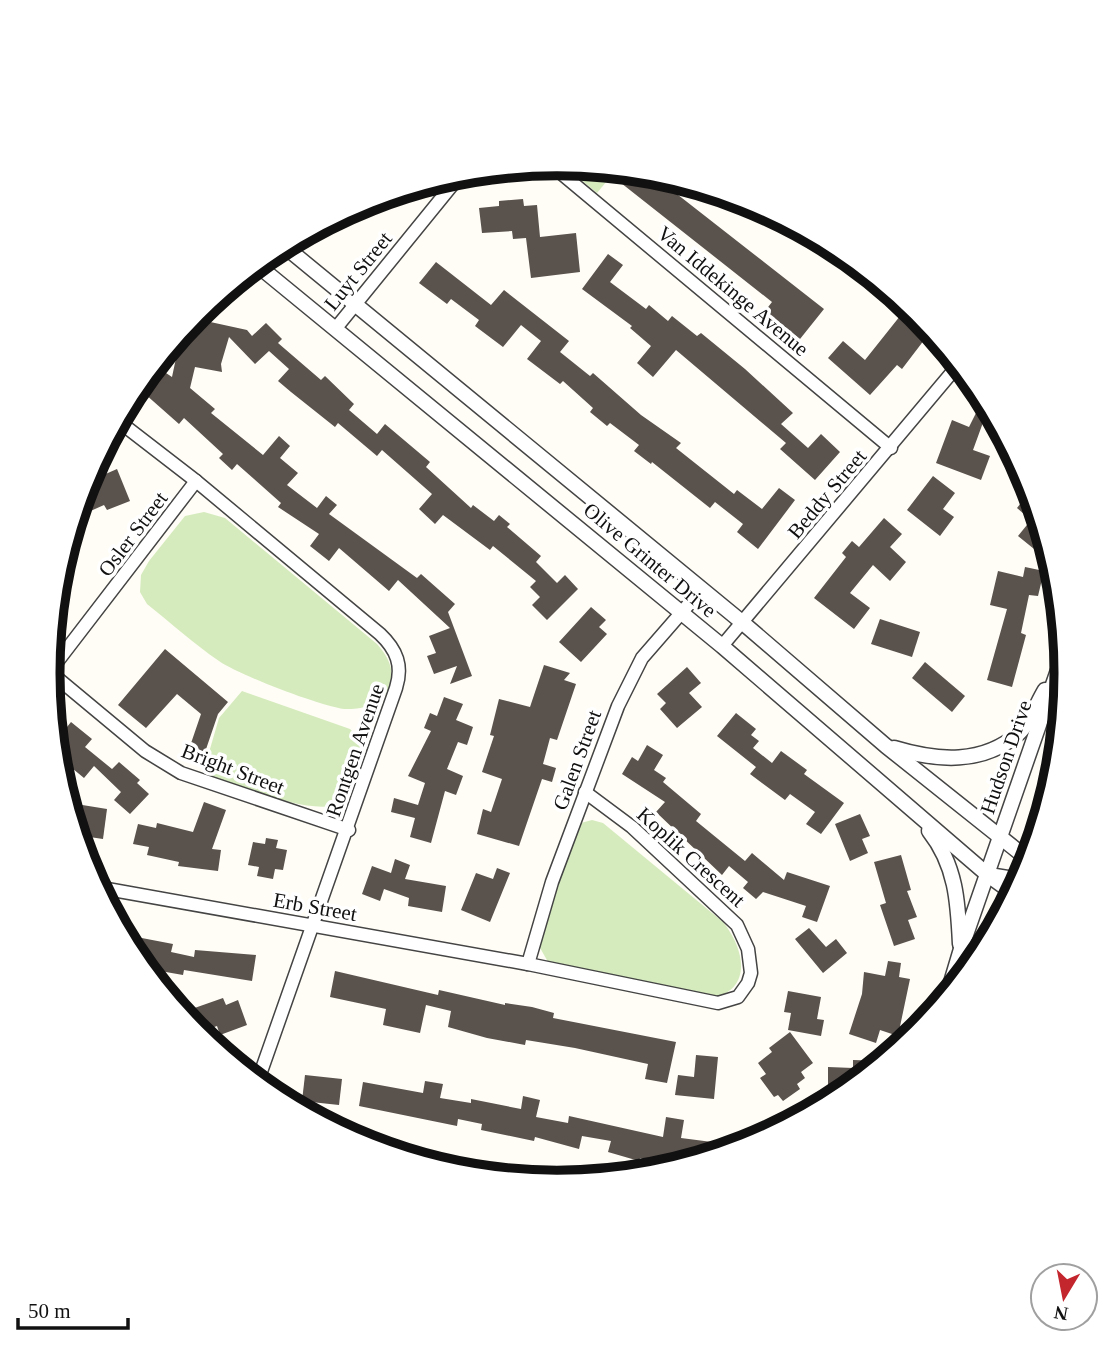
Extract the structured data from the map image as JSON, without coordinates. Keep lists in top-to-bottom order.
{
  "streets": {
    "street": [
      "Luyt Street",
      "Van Iddekinge Avenue",
      "Beddy Street",
      "Osler Street",
      "Olive Grinter Drive",
      "Rontgen Avenue",
      "Hudson Drive",
      "Galen Street",
      "Bright Street",
      "Koplik Crescent",
      "Erb Street"
    ]
  },
  "crossings": [
    ["Luyt Street", "Olive Grinter Drive"],
    ["Van Iddekinge Avenue", "Beddy Street"],
    ["Beddy Street", "Olive Grinter Drive"],
    ["Osler Street", "Rontgen Avenue"],
    ["Olive Grinter Drive", "Hudson Drive"],
    ["Olive Grinter Drive", "Galen Street"],
    ["Rontgen Avenue", "Bright Street"],
    ["Rontgen Avenue", "Erb Street"],
    ["Galen Street", "Koplik Crescent"],
    ["Galen Street", "Erb Street"],
    ["Koplik Crescent", "Erb Street"]
  ],
  "scale_bar": "50 m",
  "north": "bottom"
}
